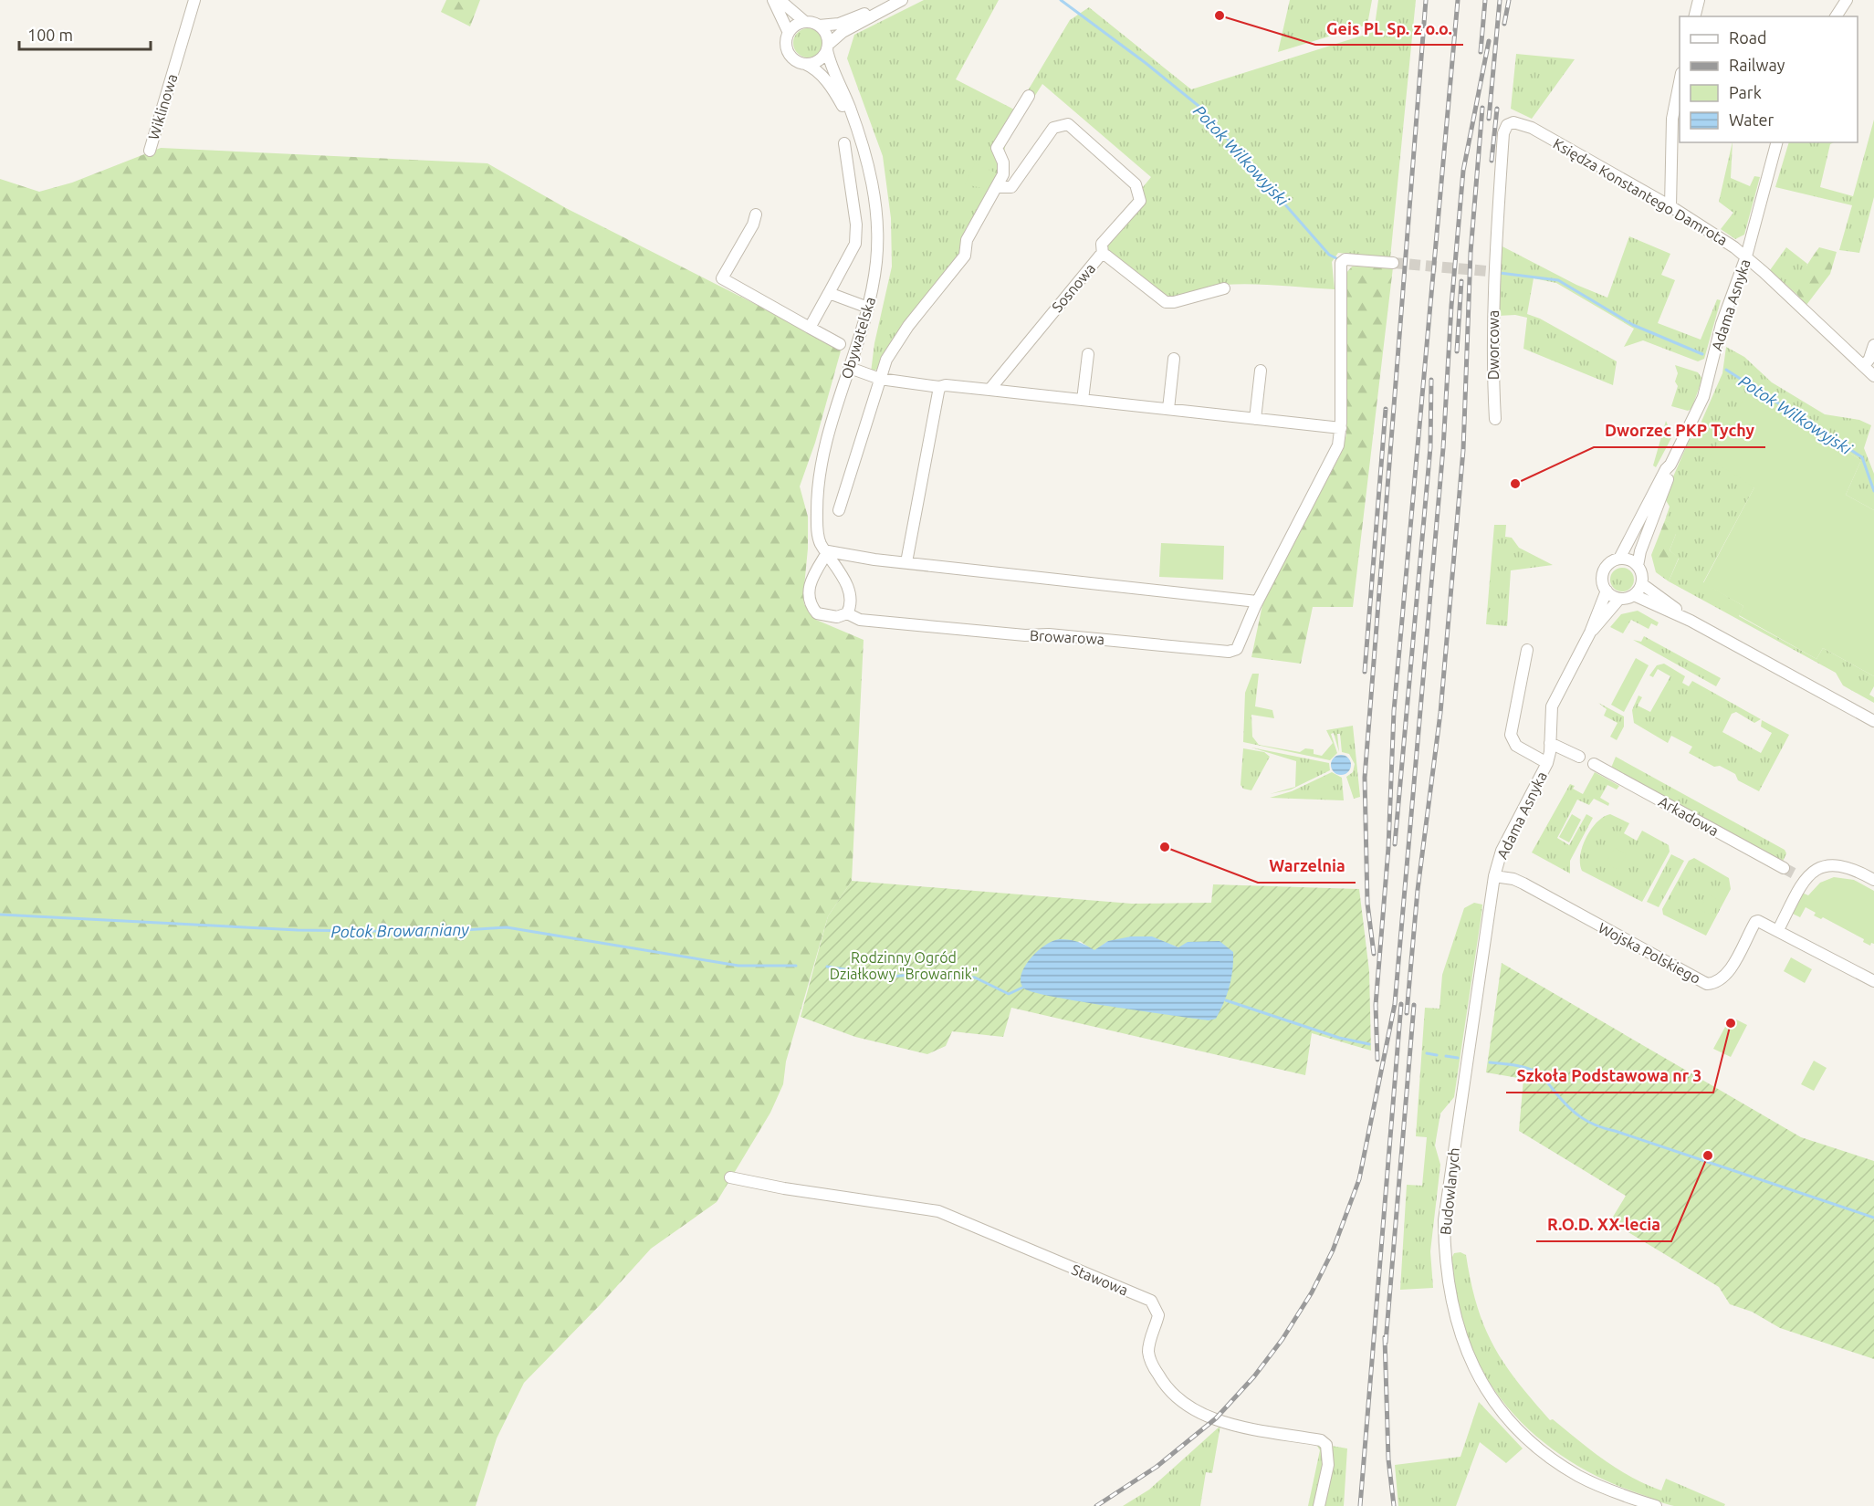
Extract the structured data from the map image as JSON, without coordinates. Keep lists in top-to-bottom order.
{
  "streets": {
    "street": [
      "Wiklinowa",
      "Księdza Konstantego Damrota",
      "Sosnowa",
      "Adama Asnyka",
      "Obywatelska",
      "Dworcowa",
      "Browarowa",
      "Arkadowa",
      "Wojska Polskiego",
      "Budowlanych",
      "Stawowa"
    ]
  },
  "crossings": [
    ["Księdza Konstantego Damrota", "Adama Asnyka"],
    ["Księdza Konstantego Damrota", "Dworcowa"],
    ["Adama Asnyka", "Wojska Polskiego"],
    ["Adama Asnyka", "Budowlanych"],
    ["Obywatelska", "Browarowa"],
    ["Wojska Polskiego", "Budowlanych"]
  ],
  "water": ["Potok Wilkowyjski", "Potok Browarniany"],
  "parks": ["Rodzinny Ogród Działkowy \"Browarnik\""],
  "places": [
    "Geis PL Sp. z o.o.",
    "Dworzec PKP Tychy",
    "Warzelnia",
    "Szkoła Podstawowa nr 3",
    "R.O.D. XX-lecia"
  ],
  "legend": [
    "Road",
    "Railway",
    "Park",
    "Water"
  ],
  "scale_bar": "100 m"
}
